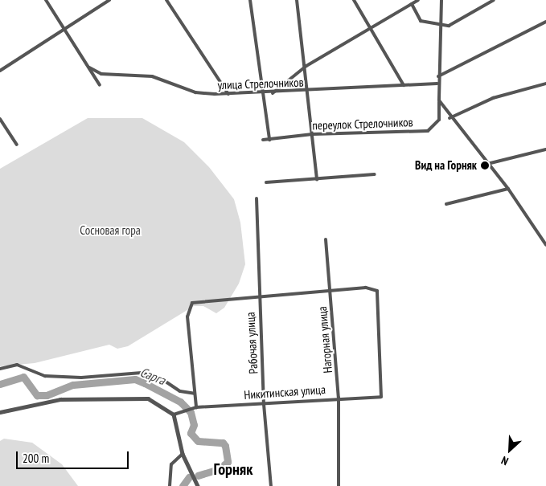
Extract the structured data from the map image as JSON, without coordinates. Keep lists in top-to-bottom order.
{
  "streets": {
    "street": [
      "улица Стрелочников",
      "переулок Стрелочников",
      "Нагорная улица",
      "Рабочая улица",
      "Никитинская улица"
    ]
  },
  "crossings": [
    ["улица Стрелочников", "переулок Стрелочников"],
    ["Нагорная улица", "Никитинская улица"],
    ["Рабочая улица", "Никитинская улица"]
  ],
  "districts": ["Горняк"],
  "water": ["Сарга"],
  "parks": ["Сосновая гора"],
  "places": ["Вид на Горняк"],
  "scale_bar": "200 m",
  "north": "bottom left"
}
